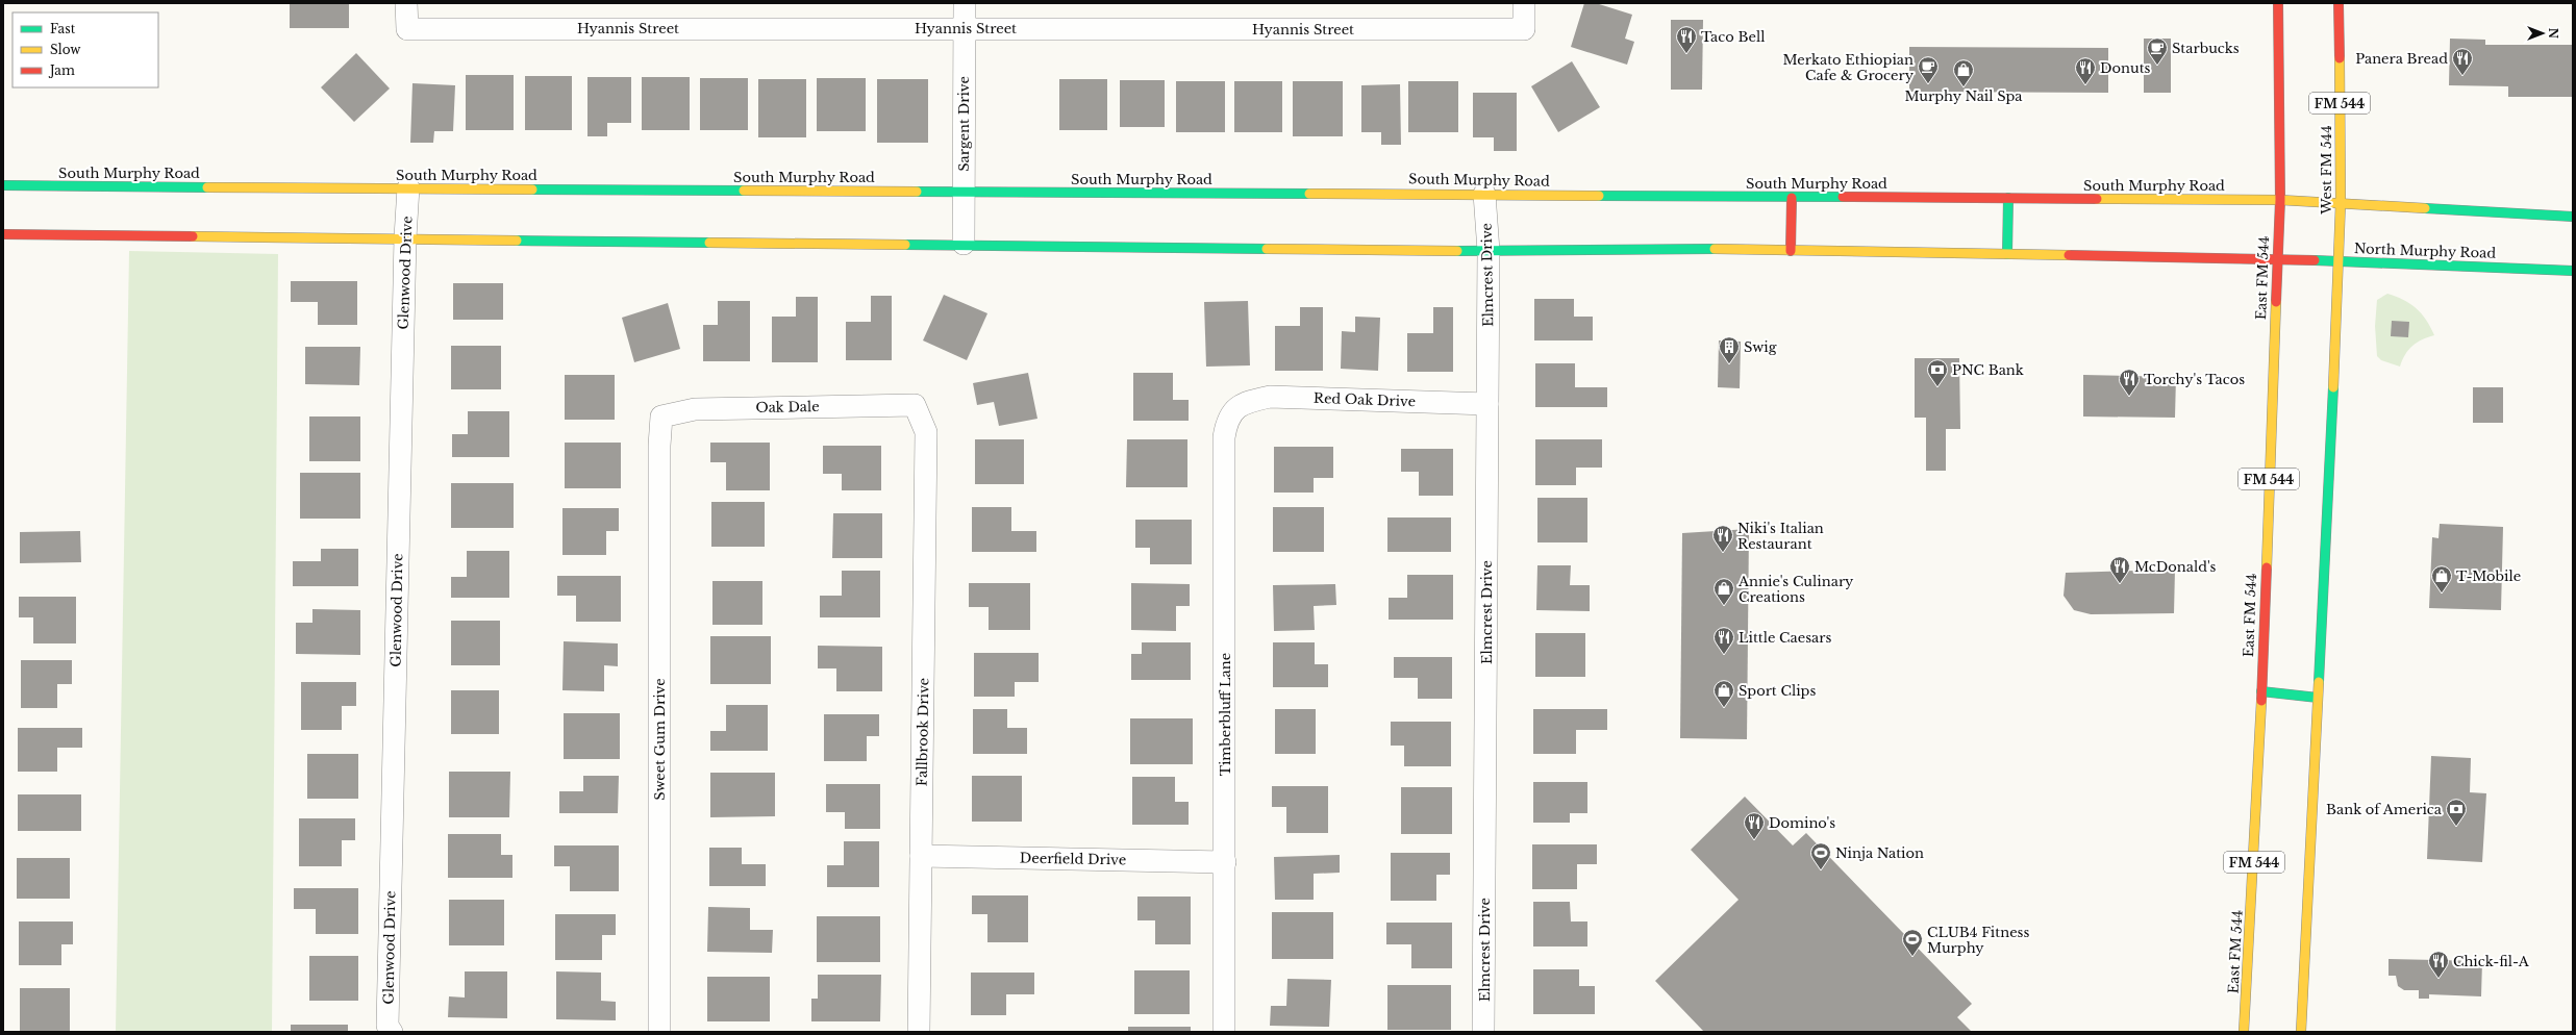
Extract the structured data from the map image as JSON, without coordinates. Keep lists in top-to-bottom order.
{
  "streets": {
    "main road": [
      "FM 544",
      "West FM 544",
      "South Murphy Road",
      "North Murphy Road",
      "East FM 544"
    ],
    "street": [
      "Hyannis Street",
      "Sargent Drive",
      "Glenwood Drive",
      "Elmcrest Drive",
      "Red Oak Drive",
      "Oak Dale",
      "Timberbluff Lane",
      "Fallbrook Drive",
      "Sweet Gum Drive",
      "Deerfield Drive"
    ]
  },
  "crossings": [
    ["Hyannis Street", "Sargent Drive"],
    ["FM 544", "West FM 544"],
    ["FM 544", "South Murphy Road"],
    ["FM 544", "North Murphy Road"],
    ["FM 544", "East FM 544"],
    ["Sargent Drive", "South Murphy Road"],
    ["West FM 544", "North Murphy Road"],
    ["South Murphy Road", "Glenwood Drive"],
    ["South Murphy Road", "Elmcrest Drive"],
    ["South Murphy Road", "East FM 544"],
    ["North Murphy Road", "East FM 544"],
    ["Elmcrest Drive", "Red Oak Drive"],
    ["Red Oak Drive", "Timberbluff Lane"],
    ["Oak Dale", "Fallbrook Drive"],
    ["Oak Dale", "Sweet Gum Drive"],
    ["Timberbluff Lane", "Deerfield Drive"],
    ["Fallbrook Drive", "Deerfield Drive"]
  ],
  "places": {
    "restaurant": [
      "Taco Bell",
      "Panera Bread",
      "Donuts",
      "Torchy's Tacos",
      "Niki's Italian Restaurant",
      "McDonald's",
      "Little Caesars",
      "Domino's",
      "Chick-fil-A"
    ],
    "cafe": ["Starbucks", "Merkato Ethiopian Cafe & Grocery"],
    "shop": [
      "Murphy Nail Spa",
      "T-Mobile",
      "Annie's Culinary Creations",
      "Sport Clips"
    ],
    "building": ["Swig"],
    "bank": ["PNC Bank", "Bank of America"],
    "sports": ["Ninja Nation", "CLUB4 Fitness Murphy"]
  },
  "legend": ["Fast", "Slow", "Jam"],
  "north": "right"
}
